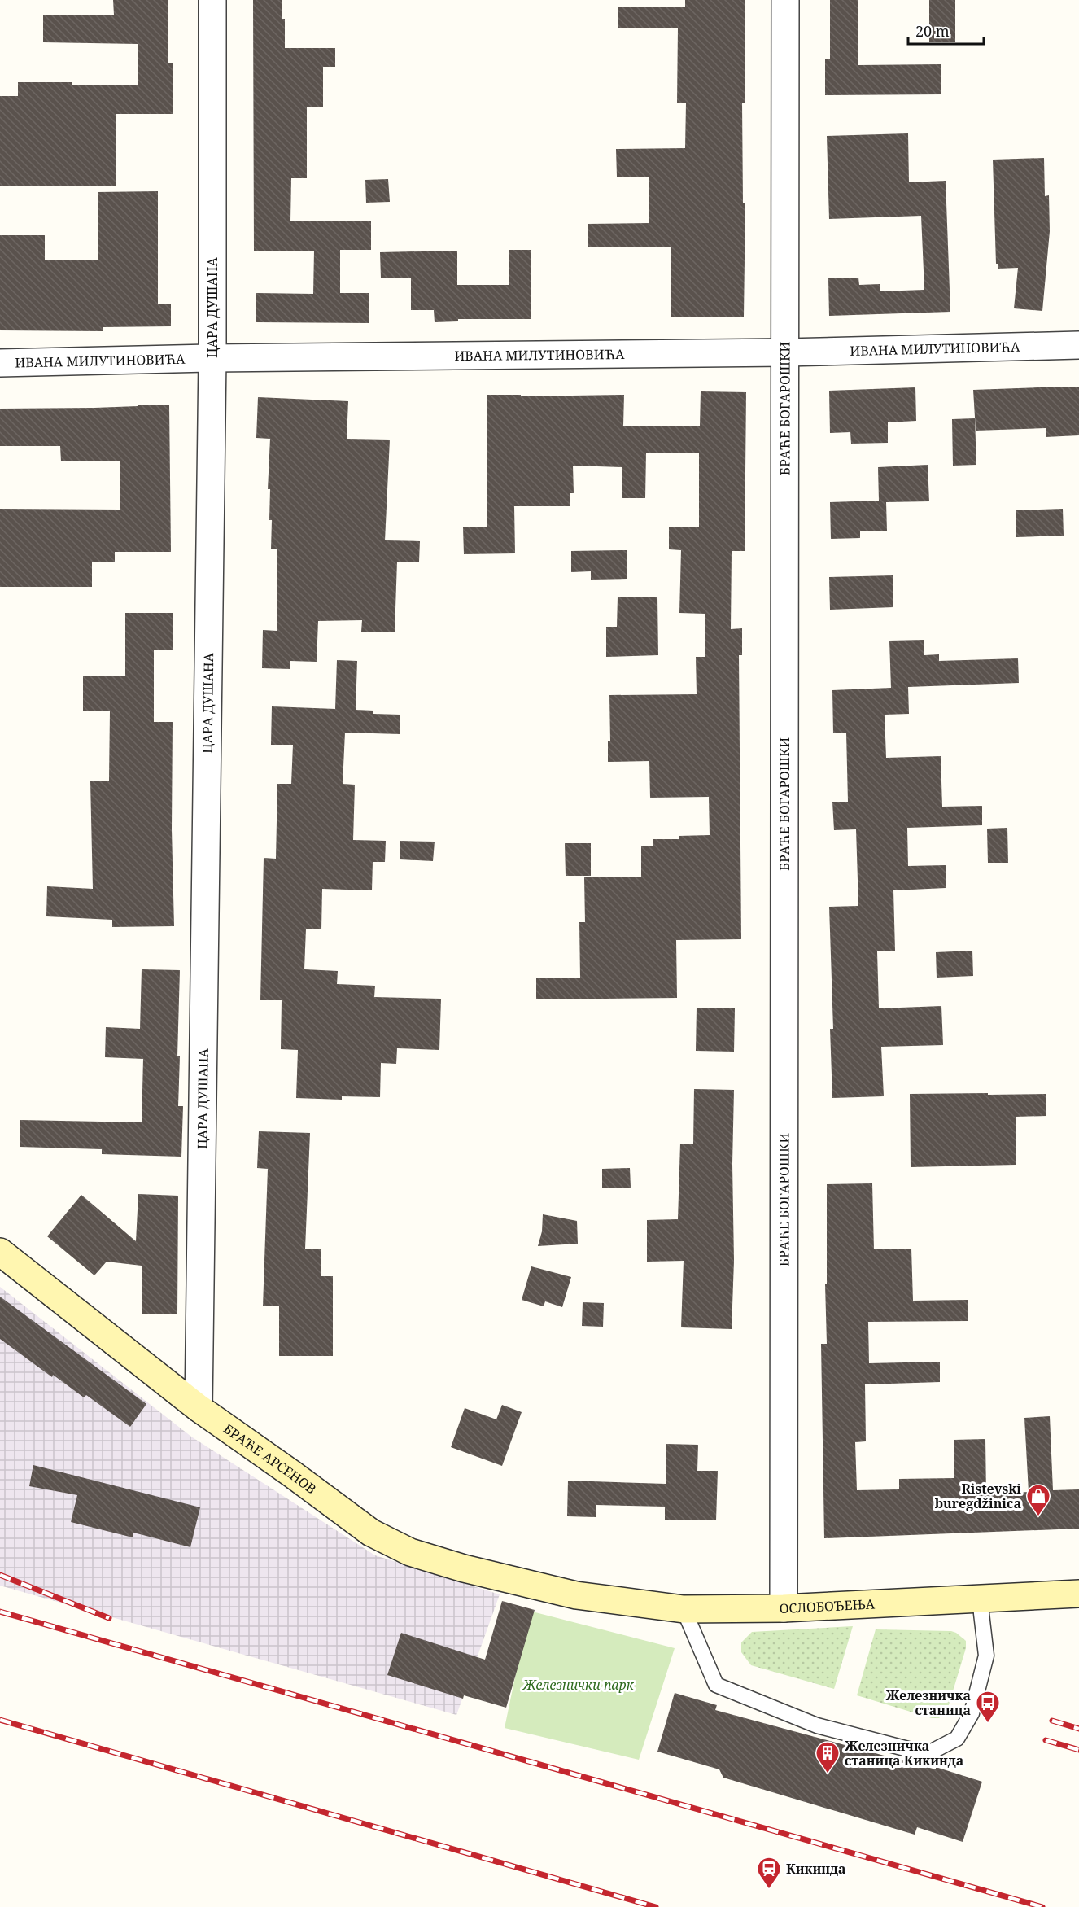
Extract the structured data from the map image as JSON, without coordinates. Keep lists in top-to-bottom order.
{
  "streets": {
    "main road": ["БРАЋЕ АРСЕНОВ", "ОСЛОБОЂЕЊА"],
    "street": ["ЦАРА ДУШАНА", "ИВАНА МИЛУТИНОВИЋА", "БРАЋЕ БОГАРОШКИ"]
  },
  "crossings": [
    ["ЦАРА ДУШАНА", "ИВАНА МИЛУТИНОВИЋА"],
    ["ЦАРА ДУШАНА", "БРАЋЕ АРСЕНОВ"],
    ["ИВАНА МИЛУТИНОВИЋА", "БРАЋЕ БОГАРОШКИ"],
    ["БРАЋЕ БОГАРОШКИ", "ОСЛОБОЂЕЊА"],
    ["БРАЋЕ АРСЕНОВ", "ОСЛОБОЂЕЊА"]
  ],
  "parks": ["Железнички парк"],
  "places": {
    "shop": ["Ristevski buregdžinica"],
    "bus stop": ["Железничка станица"],
    "building": ["Железничка станица Кикинда"],
    "station": ["Кикинда"]
  },
  "scale_bar": "20 m"
}
